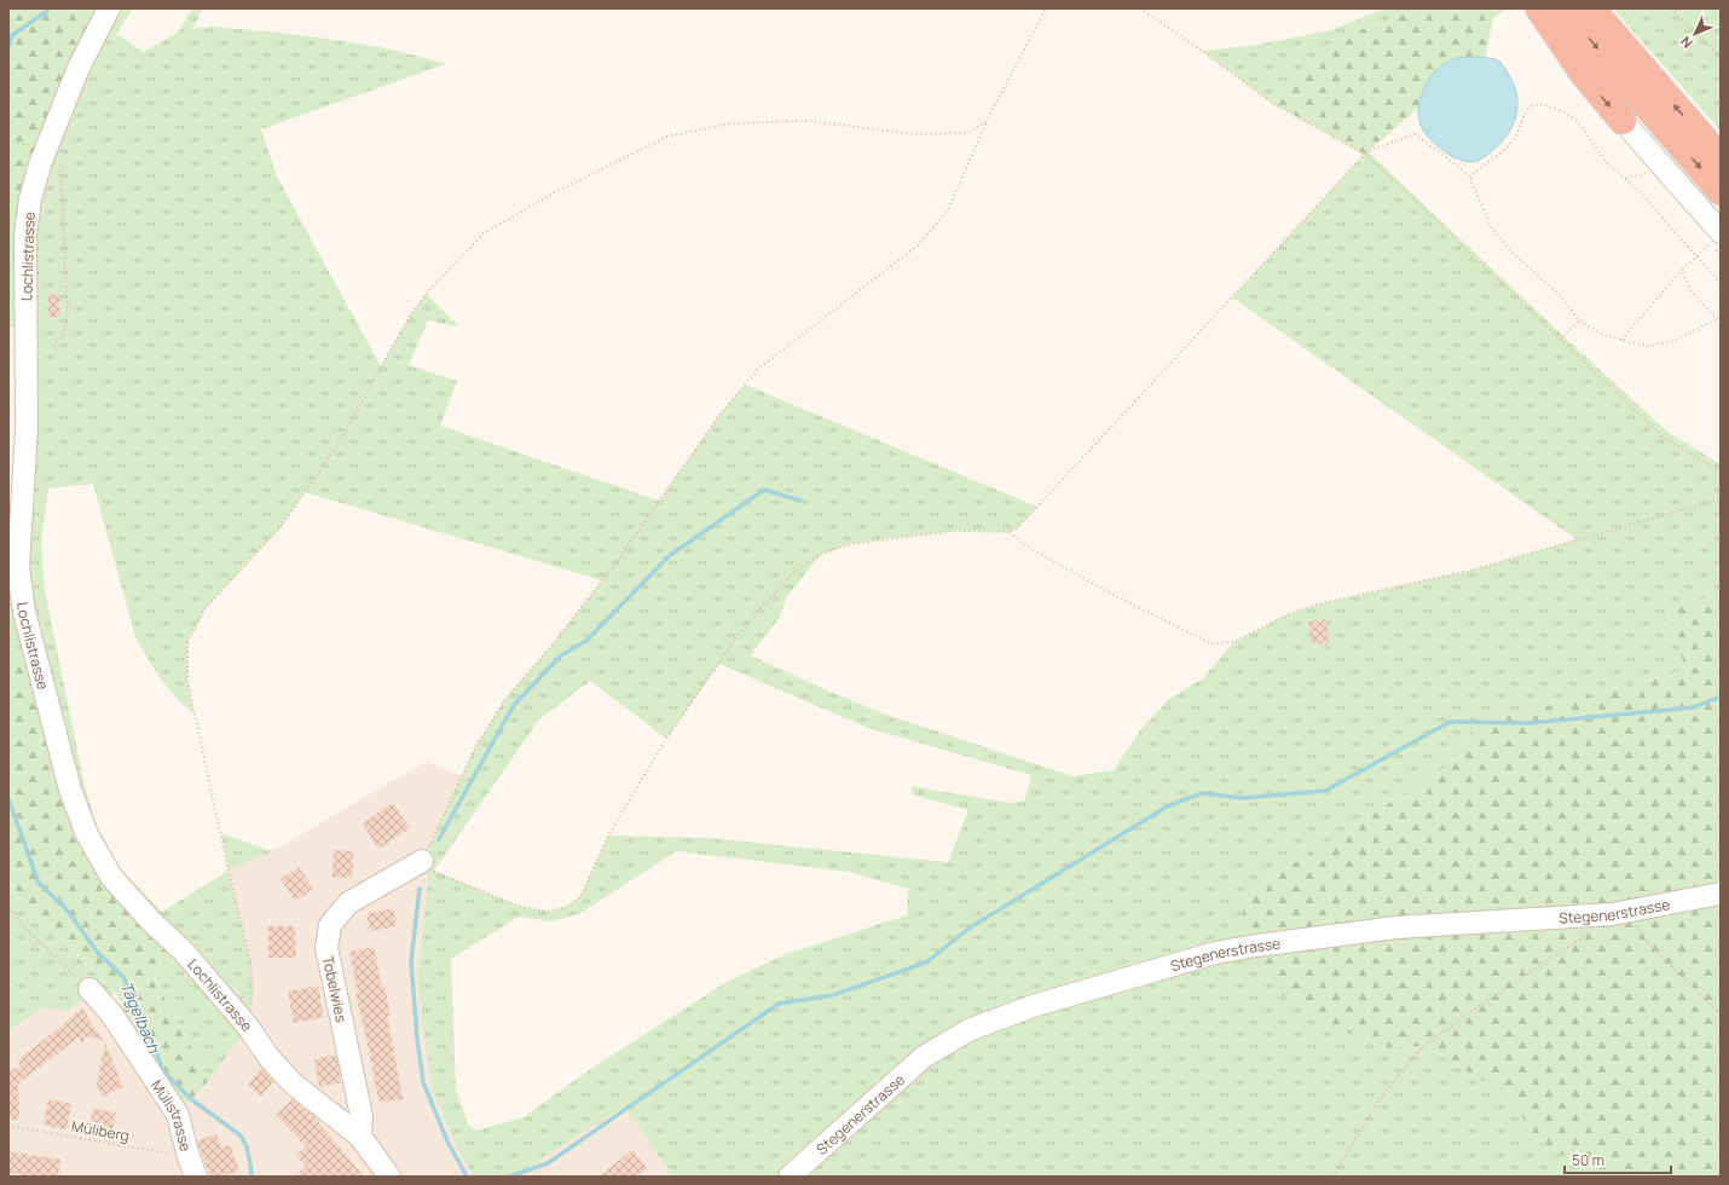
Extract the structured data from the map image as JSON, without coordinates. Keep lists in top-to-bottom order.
{
  "streets": {
    "street": [
      "Lochlistrasse",
      "Stegenerstrasse",
      "Tobelwies",
      "Mülistrasse"
    ],
    "path": ["Müliberg"]
  },
  "crossings": [
    ["Lochlistrasse", "Tobelwies"],
    ["Mülistrasse", "Müliberg"]
  ],
  "water": ["Tägelbach"],
  "scale_bar": "50 m",
  "north": "bottom left"
}
